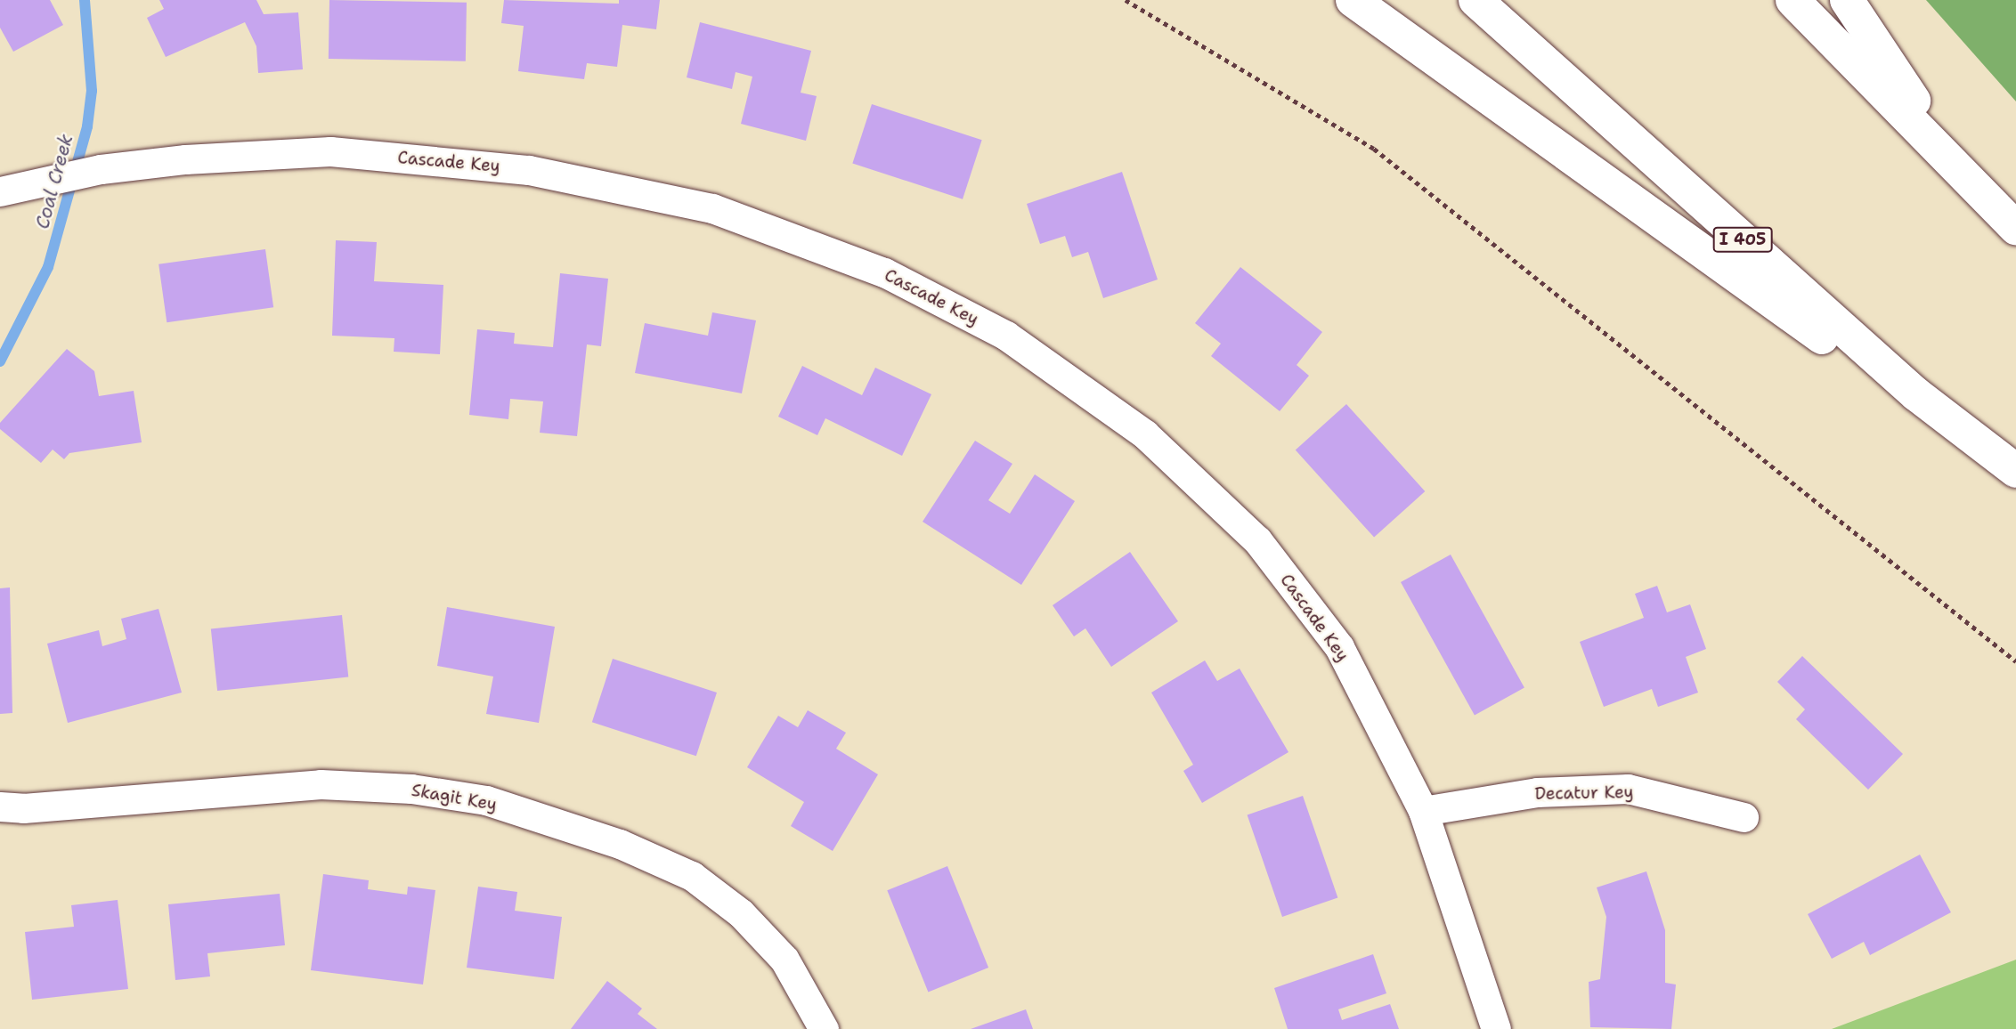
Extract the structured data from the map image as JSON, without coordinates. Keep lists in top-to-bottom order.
{
  "streets": {
    "highway": ["I 405"],
    "street": ["Cascade Key", "Decatur Key", "Skagit Key"]
  },
  "crossings": [
    ["Cascade Key", "Decatur Key"]
  ],
  "water": ["Coal Creek"]
}
